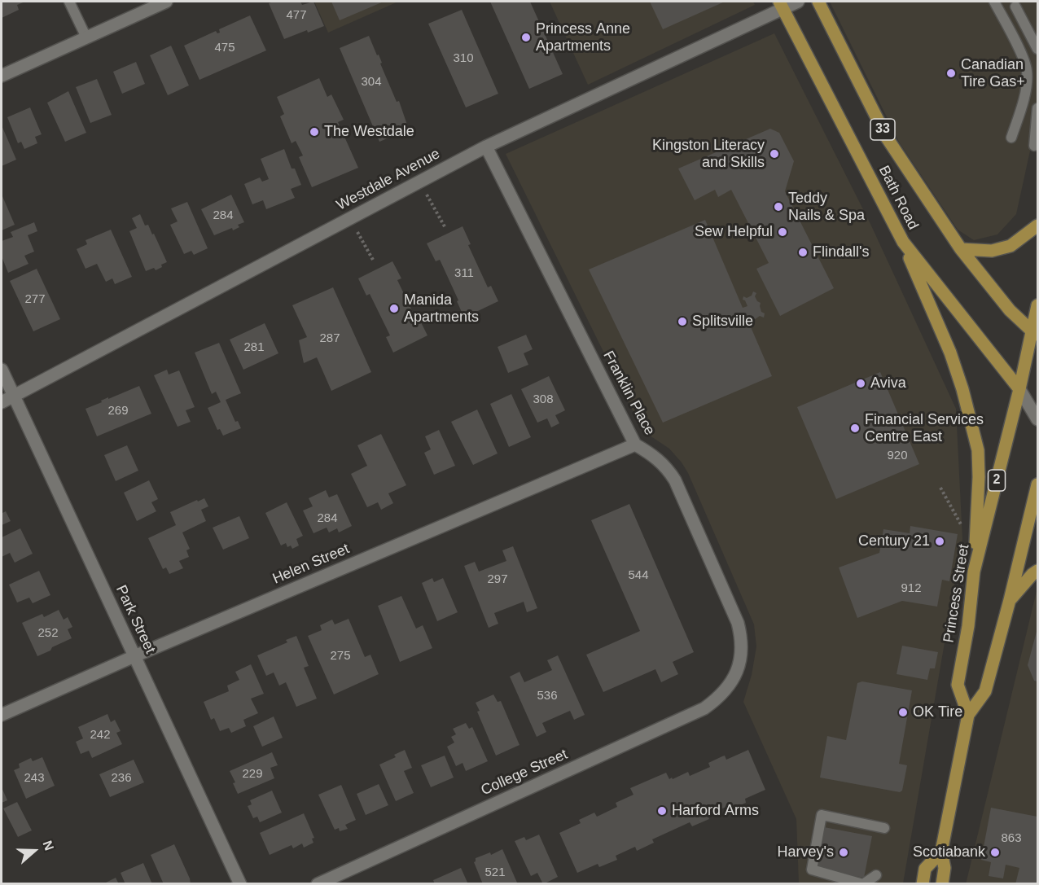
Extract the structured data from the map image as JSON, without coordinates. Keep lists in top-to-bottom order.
{
  "streets": {
    "main road": [
      "33",
      "Bath Road",
      "2",
      "Princess Street"
    ],
    "street": [
      "Westdale Avenue",
      "Franklin Place",
      "Helen Street",
      "Park Street",
      "College Street"
    ]
  },
  "crossings": [
    ["33", "Bath Road"],
    ["33", "Princess Street"],
    ["Westdale Avenue", "Bath Road"],
    ["Westdale Avenue", "Franklin Place"],
    ["Westdale Avenue", "Park Street"],
    ["Bath Road", "Princess Street"],
    ["Franklin Place", "Helen Street"],
    ["Franklin Place", "College Street"],
    ["Helen Street", "Park Street"]
  ],
  "places": [
    "Princess Anne Apartments",
    "Canadian Tire Gas+",
    "The Westdale",
    "Kingston Literacy and Skills",
    "Teddy Nails & Spa",
    "Sew Helpful",
    "Flindall's",
    "Manida Apartments",
    "Splitsville",
    "Aviva",
    "Financial Services Centre East",
    "Century 21",
    "OK Tire",
    "Harford Arms",
    "Harvey's",
    "Scotiabank"
  ],
  "house_numbers": [
    "477",
    "475",
    "310",
    "304",
    "284",
    "311",
    "277",
    "287",
    "281",
    "308",
    "269",
    "920",
    "284",
    "544",
    "297",
    "912",
    "252",
    "275",
    "536",
    "242",
    "229",
    "243",
    "236",
    "863",
    "521"
  ],
  "north": "right"
}
